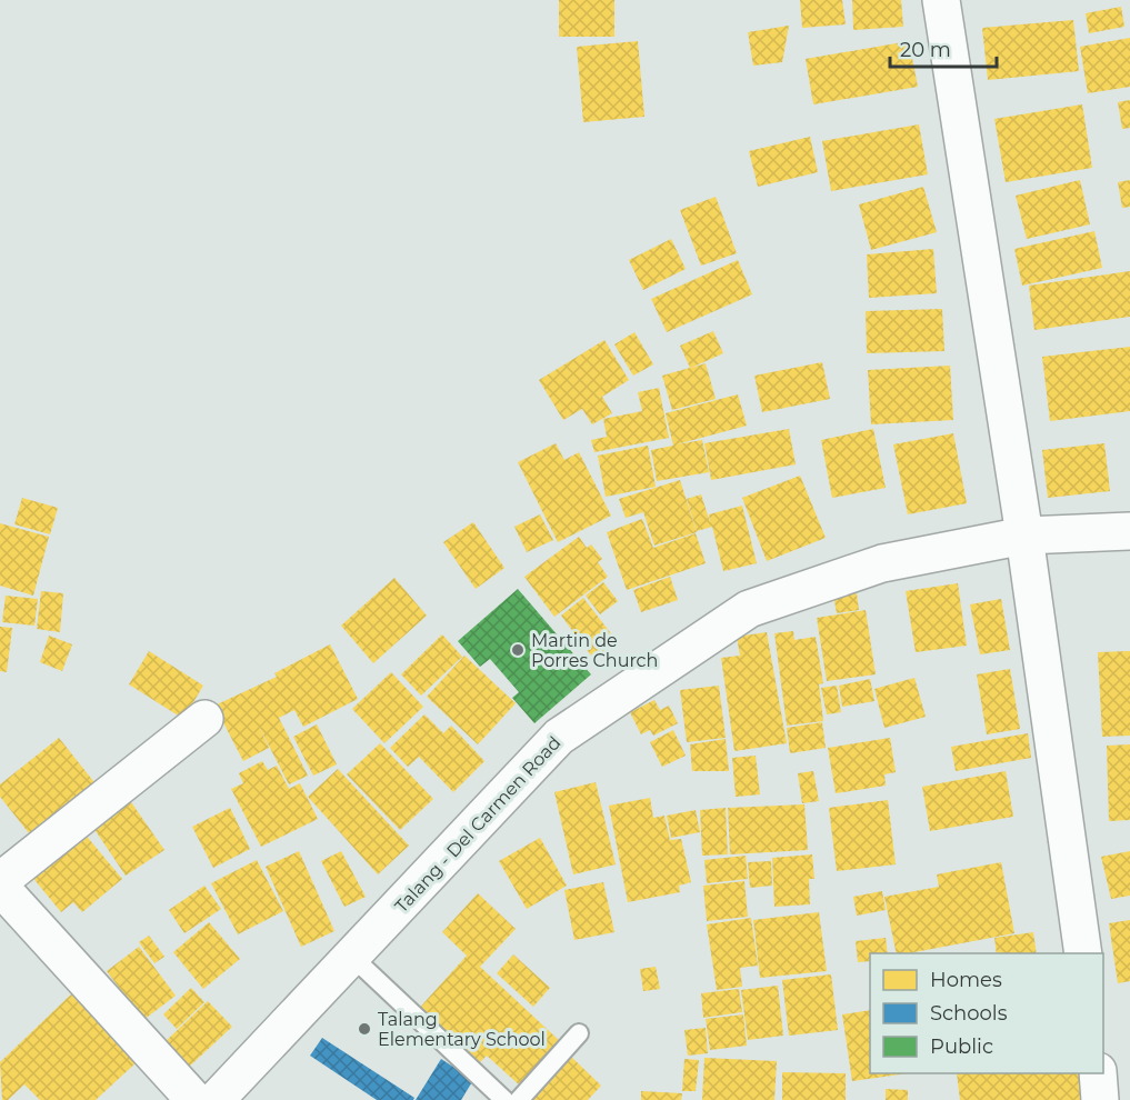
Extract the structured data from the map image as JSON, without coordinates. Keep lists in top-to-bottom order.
{
  "streets": {
    "street": ["Talang - Del Carmen Road"]
  },
  "places": ["Martin de Porres Church", "Talang Elementary School"],
  "legend": ["Homes", "Schools", "Public"],
  "scale_bar": "20 m"
}
